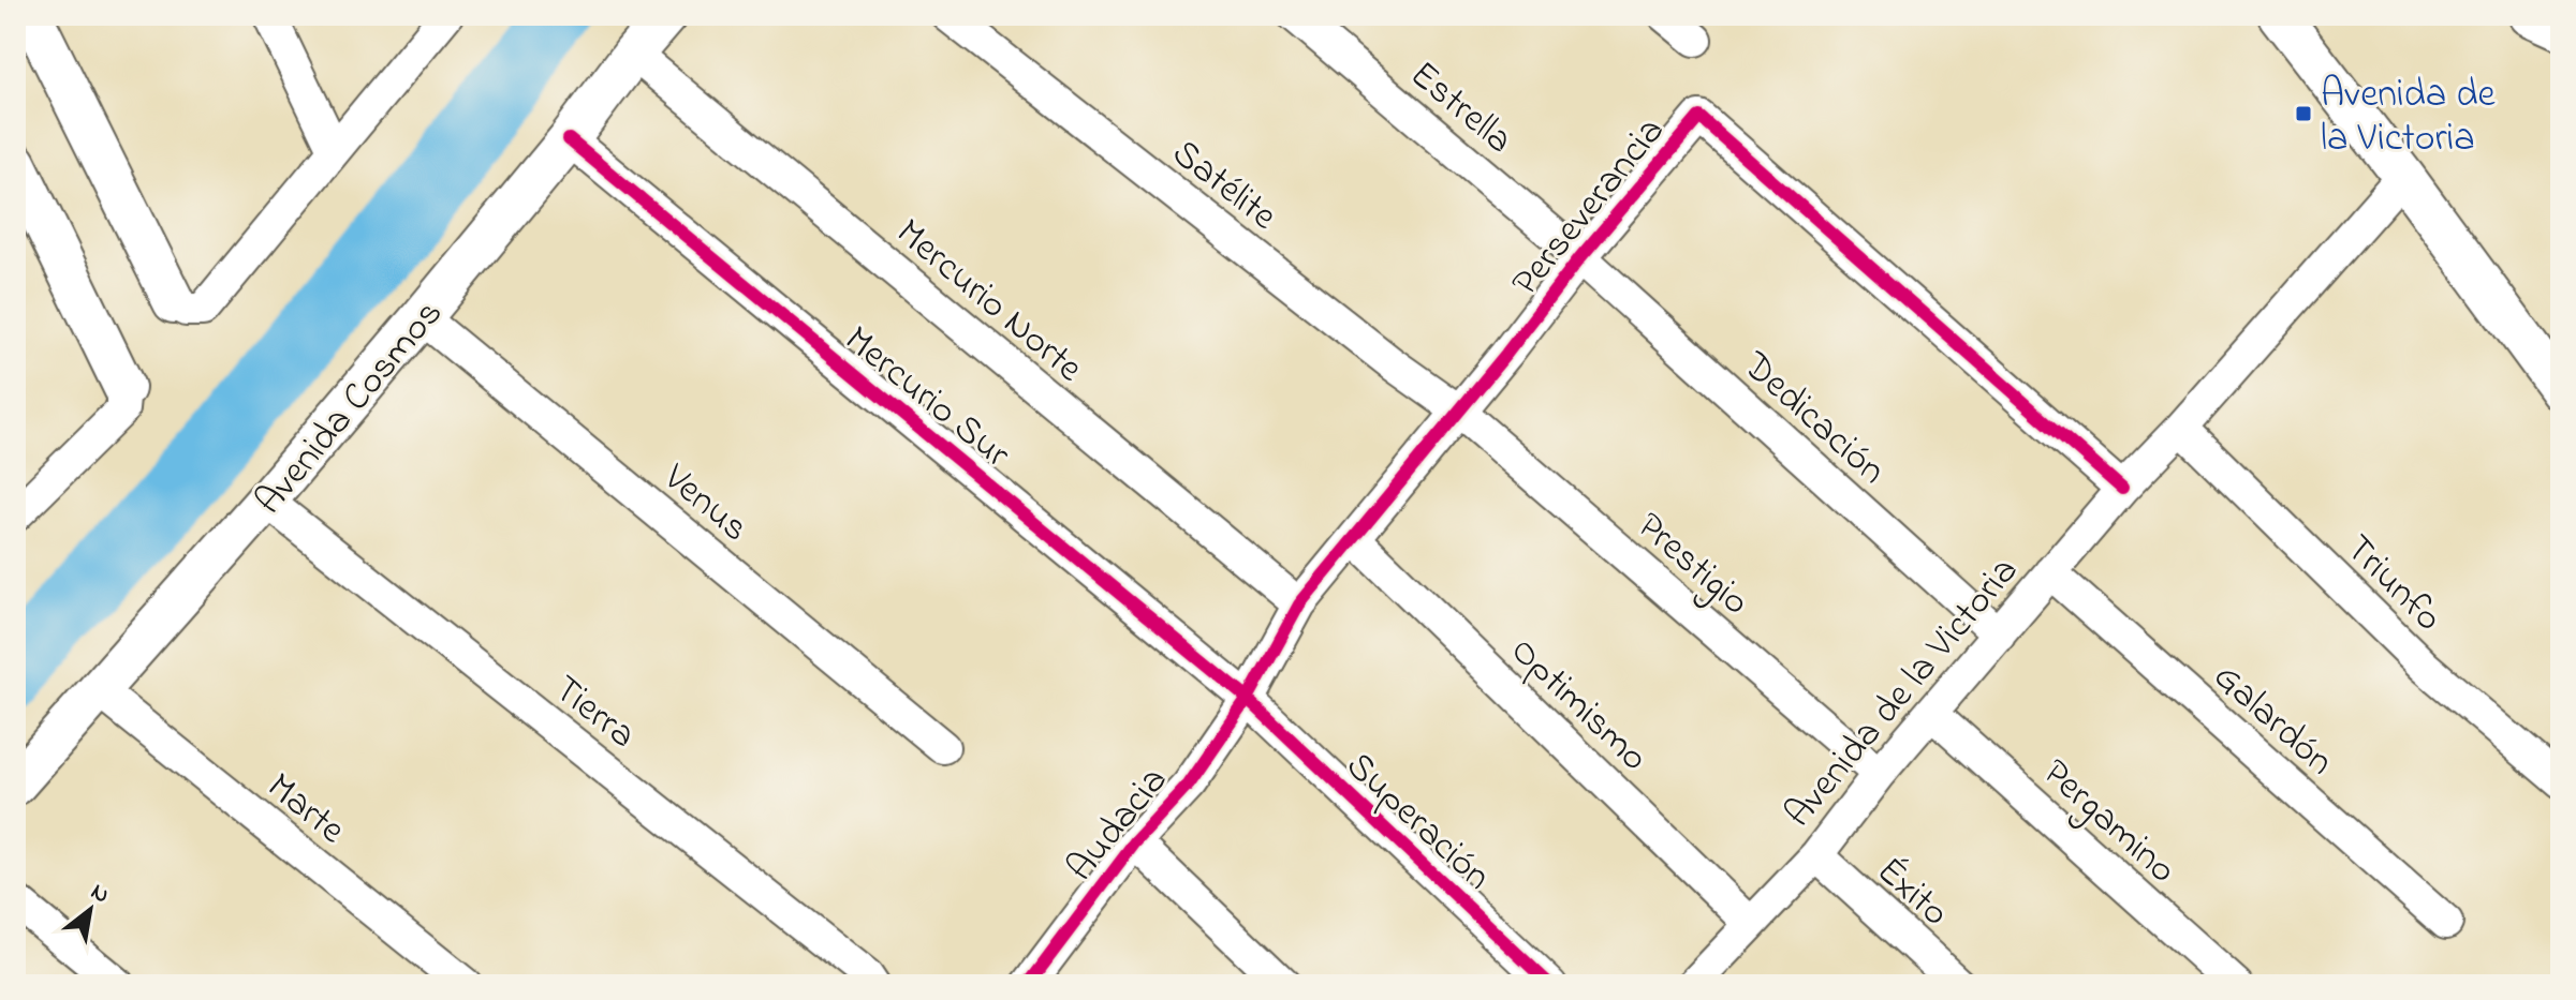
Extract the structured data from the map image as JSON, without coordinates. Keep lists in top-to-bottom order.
{
  "streets": {
    "street": [
      "Estrella",
      "Satélite",
      "Perseverancia",
      "Mercurio Norte",
      "Mercurio Sur",
      "Avenida Cosmos",
      "Dedicación",
      "Venus",
      "Prestigio",
      "Triunfo",
      "Avenida de la Victoria",
      "Optimismo",
      "Tierra",
      "Galardón",
      "Marte",
      "Superación",
      "Pergamino",
      "Audacia",
      "Éxito"
    ]
  },
  "crossings": [
    ["Estrella", "Perseverancia"],
    ["Estrella", "Dedicación"],
    ["Satélite", "Perseverancia"],
    ["Satélite", "Prestigio"],
    ["Perseverancia", "Mercurio Norte"],
    ["Perseverancia", "Mercurio Sur"],
    ["Perseverancia", "Dedicación"],
    ["Perseverancia", "Prestigio"],
    ["Perseverancia", "Avenida de la Victoria"],
    ["Perseverancia", "Optimismo"],
    ["Perseverancia", "Superación"],
    ["Perseverancia", "Audacia"],
    ["Mercurio Norte", "Avenida Cosmos"],
    ["Mercurio Sur", "Avenida Cosmos"],
    ["Mercurio Sur", "Superación"],
    ["Mercurio Sur", "Audacia"],
    ["Avenida Cosmos", "Venus"],
    ["Avenida Cosmos", "Tierra"],
    ["Avenida Cosmos", "Marte"],
    ["Dedicación", "Avenida de la Victoria"],
    ["Prestigio", "Avenida de la Victoria"],
    ["Triunfo", "Avenida de la Victoria"],
    ["Avenida de la Victoria", "Optimismo"],
    ["Avenida de la Victoria", "Galardón"],
    ["Avenida de la Victoria", "Pergamino"],
    ["Avenida de la Victoria", "Éxito"],
    ["Superación", "Audacia"]
  ],
  "places": {
    "transit": ["Avenida de la Victoria"]
  },
  "north": "top right"
}
